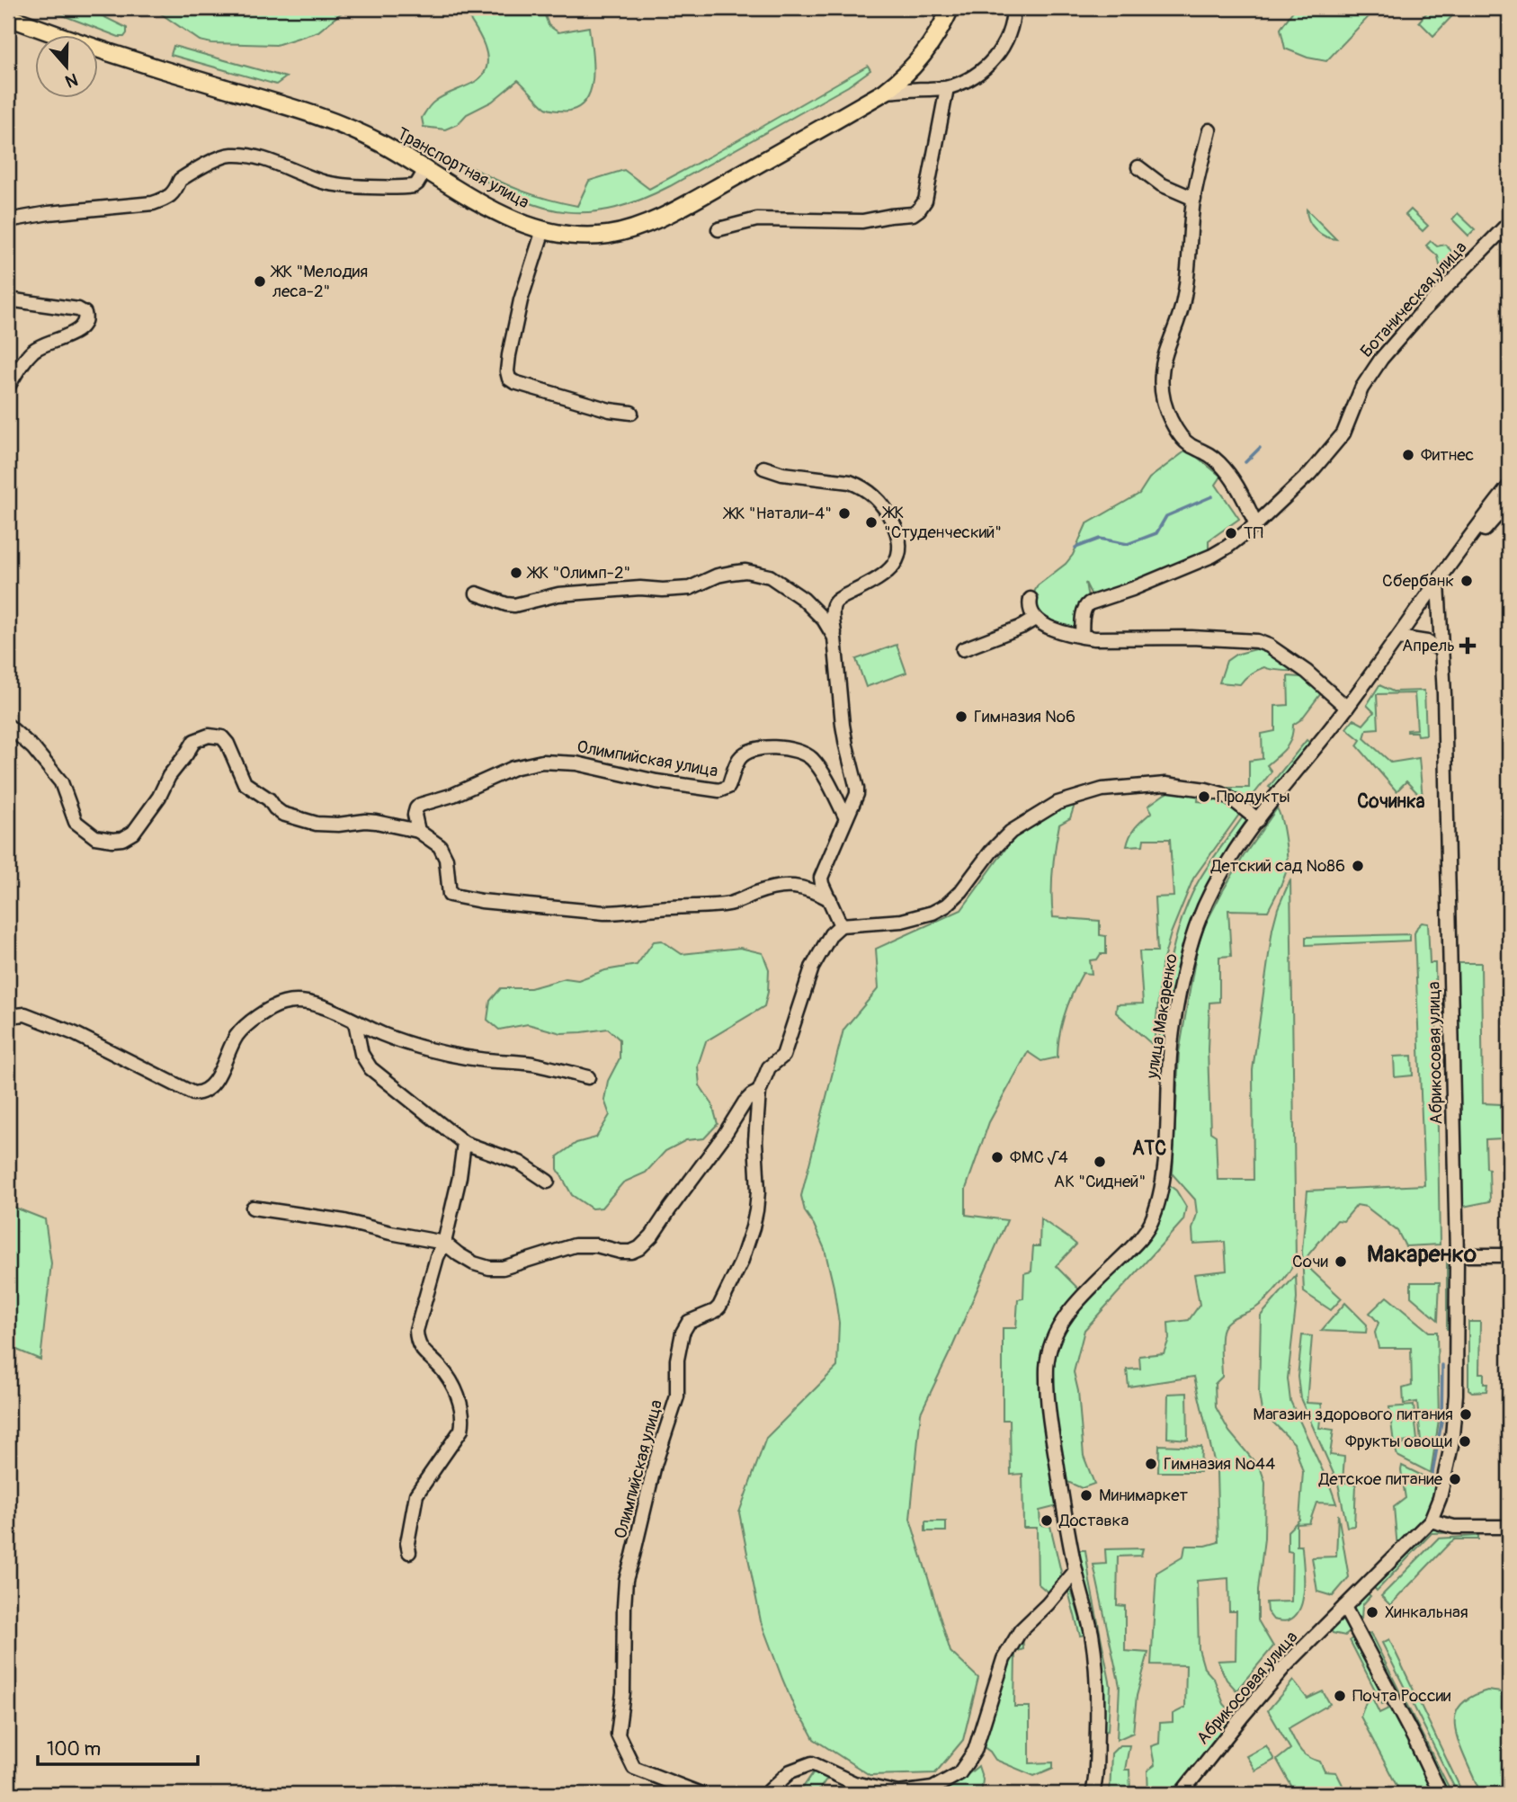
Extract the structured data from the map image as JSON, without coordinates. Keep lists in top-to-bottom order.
{
  "streets": {
    "main road": ["Транспортная улица"],
    "street": [
      "Ботаническая улица",
      "Олимпийская улица",
      "улица Макаренко",
      "Абрикосовая улица"
    ]
  },
  "crossings": [
    ["улица Макаренко", "Абрикосовая улица"]
  ],
  "districts": ["Сочинка", "АТС", "Макаренко"],
  "places": {
    "other": [
      "ЖК \"Мелодия леса-2\"",
      "Фитнес",
      "ЖК \"Натали-4\"",
      "ЖК \"Студенческий\"",
      "ТП",
      "ЖК \"Олимп-2\"",
      "Сбербанк",
      "Гимназия №6",
      "Продукты",
      "Детский сад №86",
      "ФМС √4",
      "АК \"Сидней\"",
      "Сочи",
      "Магазин здорового питания",
      "Фрукты овощи",
      "Гимназия №44",
      "Детское питание",
      "Минимаркет",
      "Доставка",
      "Хинкальная",
      "Почта России"
    ],
    "health": ["Апрель"]
  },
  "scale_bar": "100 m",
  "north": "bottom"
}
